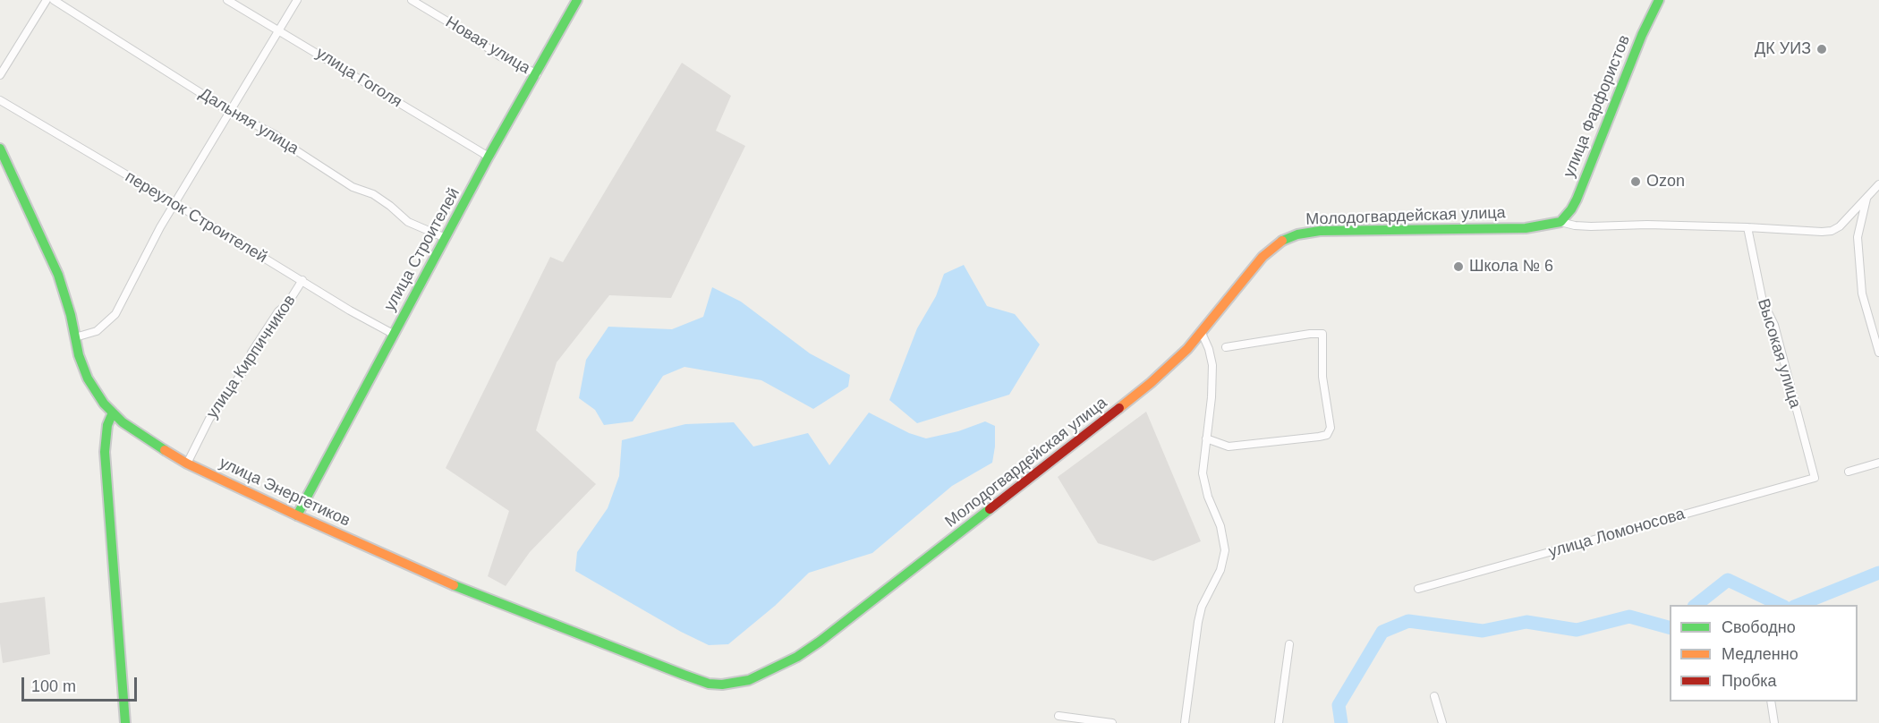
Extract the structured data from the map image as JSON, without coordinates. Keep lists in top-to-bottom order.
{
  "streets": {
    "street": [
      "Новая улица",
      "улица Гоголя",
      "улица Фарфористов",
      "Дальняя улица",
      "Молодогвардейская улица",
      "переулок Строителей",
      "улица Строителей",
      "Высокая улица",
      "улица Кирпичников",
      "улица Энергетиков",
      "улица Ломоносова"
    ]
  },
  "crossings": [
    ["Новая улица", "улица Строителей"],
    ["улица Гоголя", "улица Строителей"],
    ["улица Фарфористов", "Молодогвардейская улица"],
    ["Дальняя улица", "улица Строителей"],
    ["Молодогвардейская улица", "Высокая улица"],
    ["Молодогвардейская улица", "улица Энергетиков"],
    ["переулок Строителей", "улица Строителей"],
    ["переулок Строителей", "улица Кирпичников"],
    ["улица Строителей", "улица Энергетиков"],
    ["Высокая улица", "улица Ломоносова"],
    ["улица Кирпичников", "улица Энергетиков"]
  ],
  "places": ["ДК УИЗ", "Ozon", "Школа № 6"],
  "legend": ["Свободно", "Медленно", "Пробка"],
  "scale_bar": "100 m"
}
